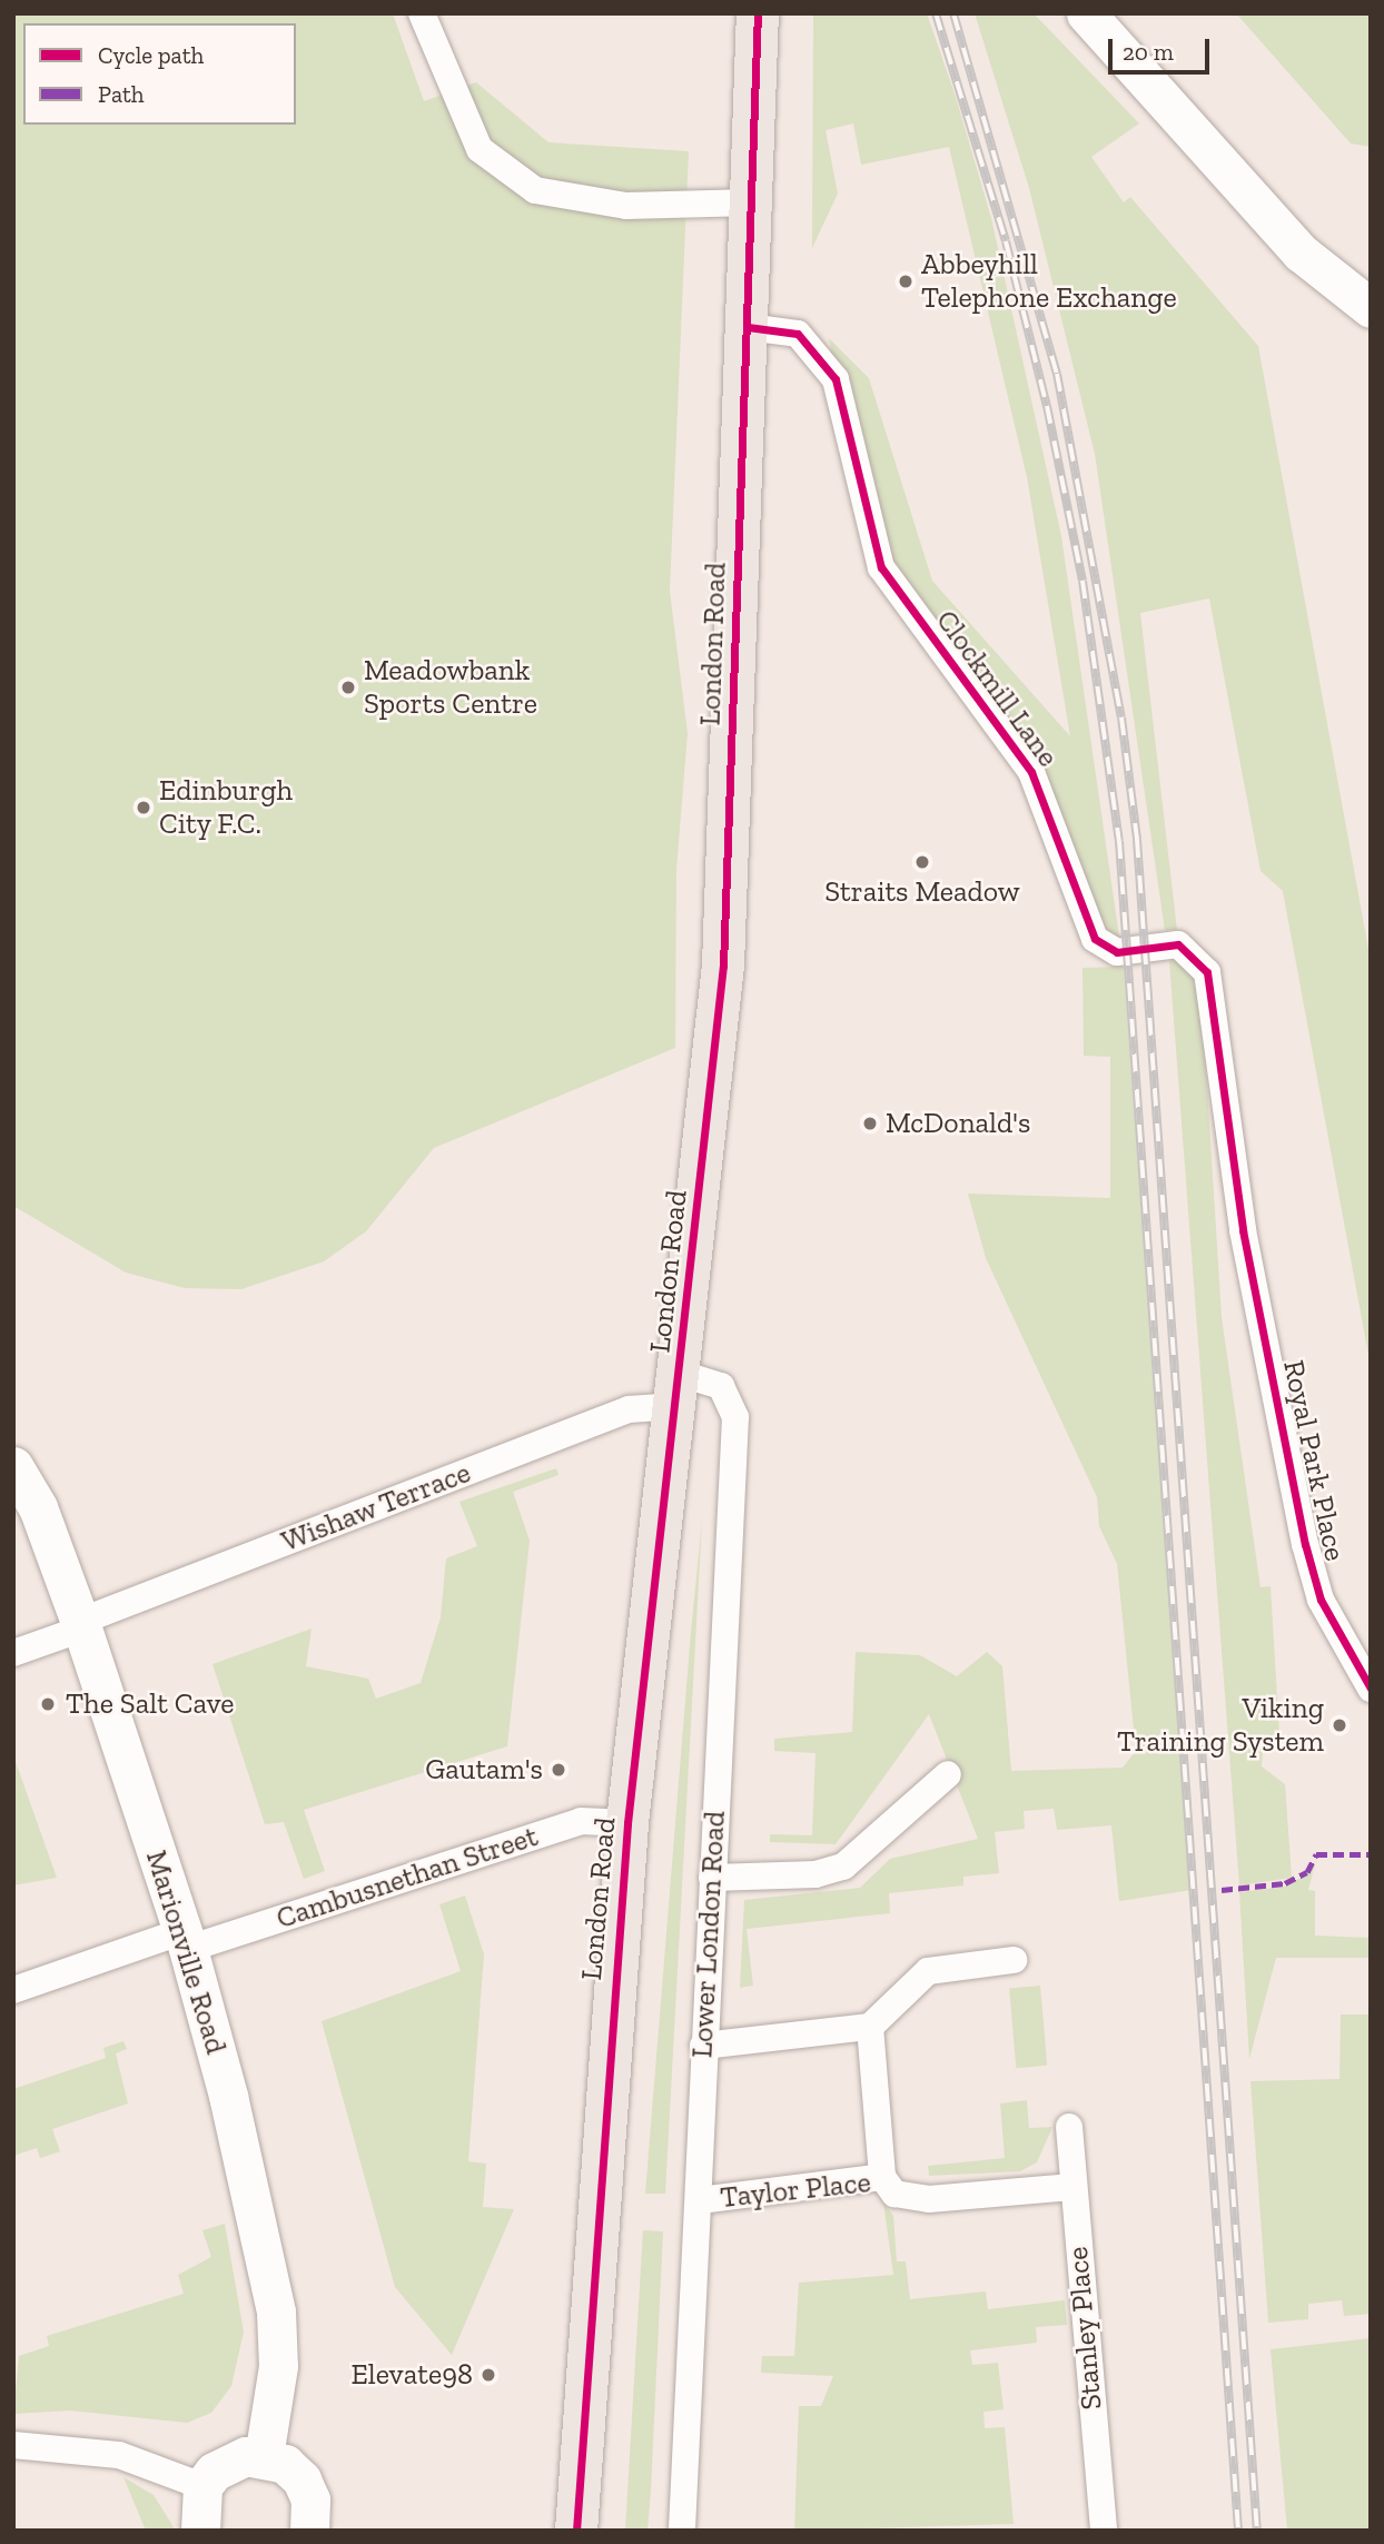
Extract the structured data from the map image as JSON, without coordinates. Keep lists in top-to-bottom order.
{
  "streets": {
    "main road": ["London Road"],
    "street": [
      "Clockmill Lane",
      "Royal Park Place",
      "Wishaw Terrace",
      "Cambusnethan Street",
      "Lower London Road",
      "Marionville Road",
      "Taylor Place",
      "Stanley Place"
    ]
  },
  "crossings": [
    ["London Road", "Clockmill Lane"],
    ["London Road", "Wishaw Terrace"],
    ["London Road", "Cambusnethan Street"],
    ["London Road", "Lower London Road"],
    ["Clockmill Lane", "Royal Park Place"],
    ["Wishaw Terrace", "Lower London Road"],
    ["Wishaw Terrace", "Marionville Road"],
    ["Cambusnethan Street", "Marionville Road"],
    ["Lower London Road", "Taylor Place"],
    ["Taylor Place", "Stanley Place"]
  ],
  "places": [
    "Abbeyhill Telephone Exchange",
    "Meadowbank Sports Centre",
    "Edinburgh City F.C.",
    "Straits Meadow",
    "McDonald's",
    "The Salt Cave",
    "Viking Training System",
    "Gautam's",
    "Elevate98"
  ],
  "legend": ["Cycle path", "Path"],
  "scale_bar": "20 m"
}
